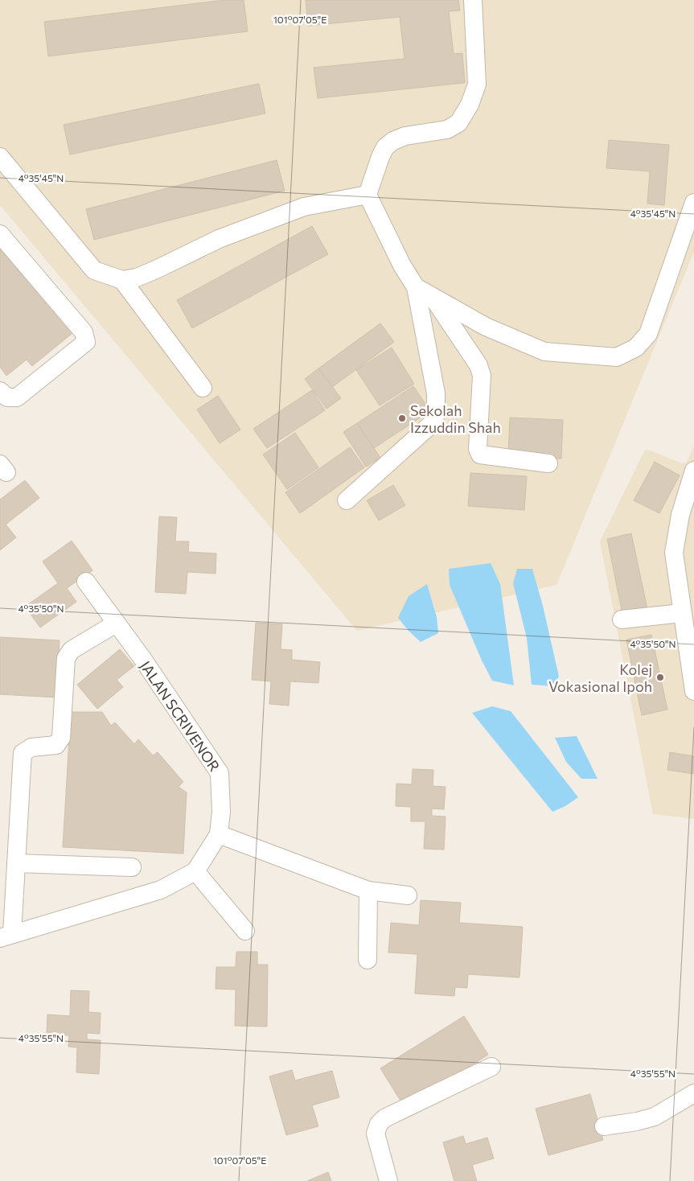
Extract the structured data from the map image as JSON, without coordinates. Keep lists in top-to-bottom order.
{
  "streets": {
    "street": ["JALAN SCRIVENOR"]
  },
  "places": ["Sekolah Izzuddin Shah", "Kolej Vokasional Ipoh"],
  "coordinates": [
    "101°07'05\"E",
    "4°35'45\"N",
    "4°35'50\"N",
    "4°35'55\"N"
  ]
}
